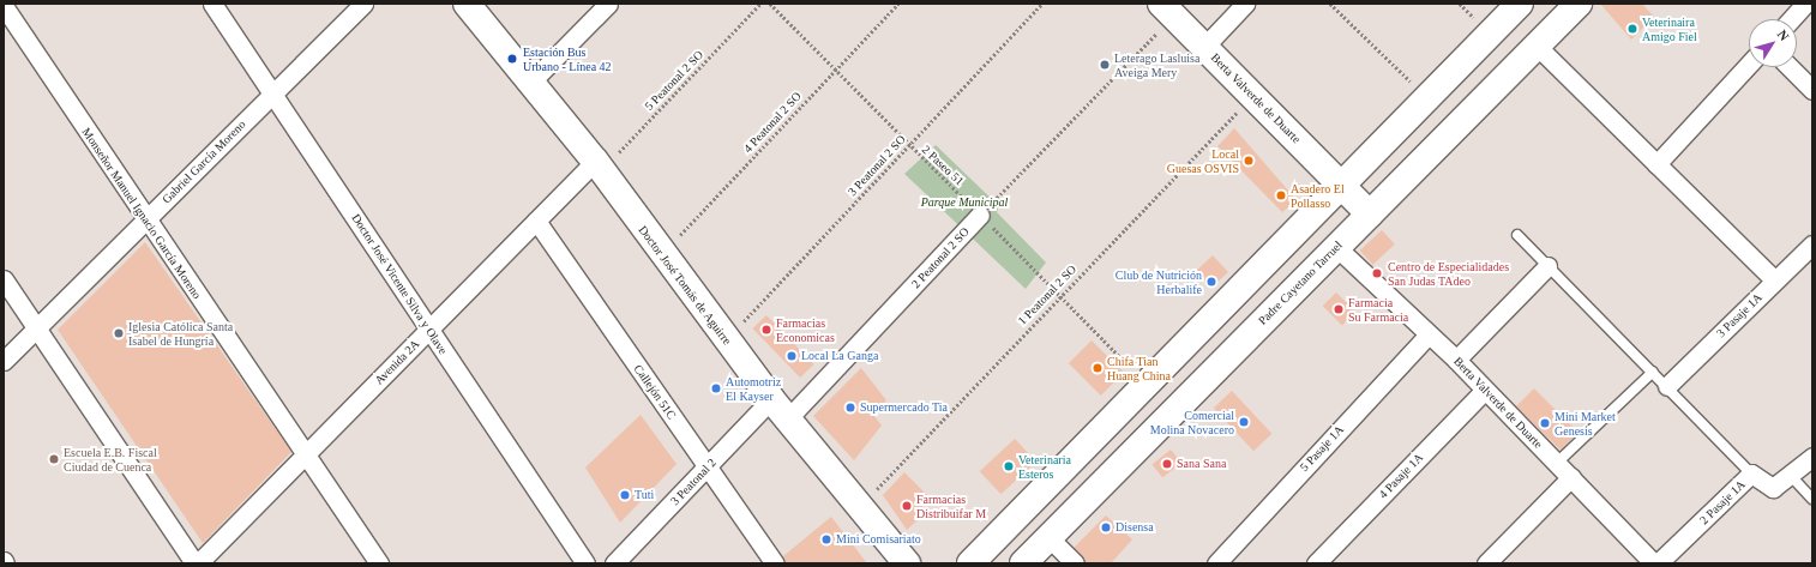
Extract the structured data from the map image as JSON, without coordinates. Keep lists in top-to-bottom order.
{
  "streets": {
    "street": [
      "Berta Valverde de Duarte",
      "Gabriel García Moreno",
      "Monseñor Manuel Ignacio García Moreno",
      "2 Peatonal 2 SO",
      "Padre Cayetano Tarruel",
      "Doctor José Vicente Silva y Olave",
      "Doctor José Tomás de Aguirre",
      "3 Pasaje 1A",
      "Avenida 2A",
      "Callejón 51C",
      "5 Pasaje 1A",
      "4 Pasaje 1A",
      "3 Peatonal 2",
      "2 Pasaje 1A"
    ],
    "path": [
      "5 Peatonal 2 SO",
      "4 Peatonal 2 SO",
      "3 Peatonal 2 SO",
      "2 Paseo 51",
      "1 Peatonal 2 SO"
    ]
  },
  "crossings": [
    ["5 Peatonal 2 SO", "Doctor José Tomás de Aguirre"],
    ["5 Peatonal 2 SO", "Avenida 2A"],
    ["Berta Valverde de Duarte", "Padre Cayetano Tarruel"],
    ["Berta Valverde de Duarte", "1 Peatonal 2 SO"],
    ["Berta Valverde de Duarte", "5 Pasaje 1A"],
    ["Berta Valverde de Duarte", "4 Pasaje 1A"],
    ["4 Peatonal 2 SO", "2 Paseo 51"],
    ["4 Peatonal 2 SO", "Doctor José Tomás de Aguirre"],
    ["Gabriel García Moreno", "Monseñor Manuel Ignacio García Moreno"],
    ["Gabriel García Moreno", "Doctor José Vicente Silva y Olave"],
    ["3 Peatonal 2 SO", "2 Paseo 51"],
    ["3 Peatonal 2 SO", "Doctor José Tomás de Aguirre"],
    ["2 Paseo 51", "2 Peatonal 2 SO"],
    ["2 Paseo 51", "1 Peatonal 2 SO"],
    ["Monseñor Manuel Ignacio García Moreno", "Avenida 2A"],
    ["2 Peatonal 2 SO", "Doctor José Tomás de Aguirre"],
    ["Doctor José Vicente Silva y Olave", "Avenida 2A"],
    ["Doctor José Tomás de Aguirre", "1 Peatonal 2 SO"],
    ["Doctor José Tomás de Aguirre", "Avenida 2A"],
    ["Doctor José Tomás de Aguirre", "3 Peatonal 2"],
    ["Avenida 2A", "Callejón 51C"],
    ["Callejón 51C", "3 Peatonal 2"]
  ],
  "parks": ["Parque Municipal"],
  "places": [
    "Veterinaira Amigo Fiel",
    "Estación Bus Urbano - Línea 42",
    "Leterago Lasluisa Aveiga Mery",
    "Local Guesas OSVIS",
    "Asadero El Pollasso",
    "Centro de Especialidades San Judas TAdeo",
    "Club de Nutrición Herbalife",
    "Farmacia Su Farmacia",
    "Farmacias Economicas",
    "Iglesia Católica Santa Isabel de Hungría",
    "Local La Ganga",
    "Chifa Tian Huang China",
    "Automotriz El Kayser",
    "Supermercado Tia",
    "Comercial Molina Novacero",
    "Mini Market Genesis",
    "Escuela E.B. Fiscal Ciudad de Cuenca",
    "Sana Sana",
    "Veterinaria Esteros",
    "Tuti",
    "Farmacias Distribuifar M",
    "Disensa",
    "Mini Comisariato"
  ],
  "north": "top right"
}
